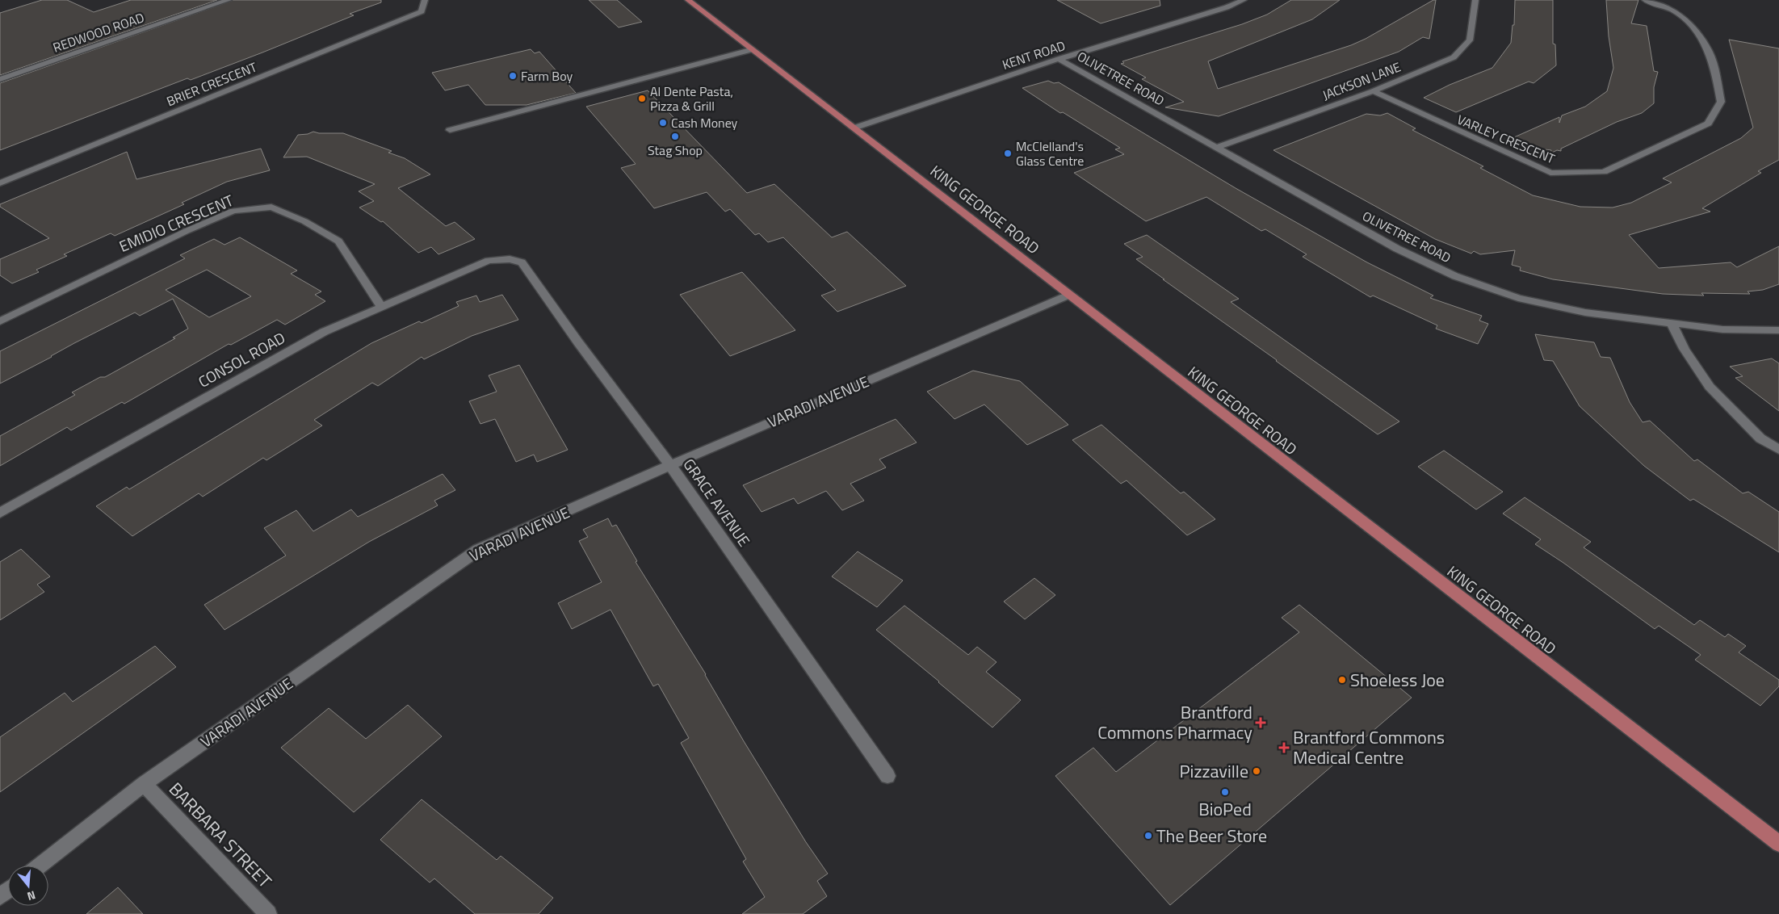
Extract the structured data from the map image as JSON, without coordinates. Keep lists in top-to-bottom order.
{
  "streets": {
    "main road": ["KING GEORGE ROAD"],
    "street": [
      "REDWOOD ROAD",
      "KENT ROAD",
      "OLIVETREE ROAD",
      "JACKSON LANE",
      "BRIER CRESCENT",
      "VARLEY CRESCENT",
      "EMIDIO CRESCENT",
      "CONSOL ROAD",
      "VARADI AVENUE",
      "GRACE AVENUE",
      "BARBARA STREET"
    ]
  },
  "crossings": [
    ["KENT ROAD", "OLIVETREE ROAD"],
    ["KENT ROAD", "KING GEORGE ROAD"],
    ["OLIVETREE ROAD", "JACKSON LANE"],
    ["JACKSON LANE", "VARLEY CRESCENT"],
    ["KING GEORGE ROAD", "VARADI AVENUE"],
    ["EMIDIO CRESCENT", "CONSOL ROAD"],
    ["CONSOL ROAD", "GRACE AVENUE"],
    ["VARADI AVENUE", "GRACE AVENUE"],
    ["VARADI AVENUE", "BARBARA STREET"]
  ],
  "places": {
    "other": [
      "Farm Boy",
      "Al Dente Pasta, Pizza & Grill",
      "Cash Money",
      "Stag Shop",
      "McClelland's Glass Centre",
      "Shoeless Joe",
      "Pizzaville",
      "BioPed",
      "The Beer Store"
    ],
    "health": ["Brantford Commons Pharmacy", "Brantford Commons Medical Centre"]
  },
  "north": "bottom"
}
